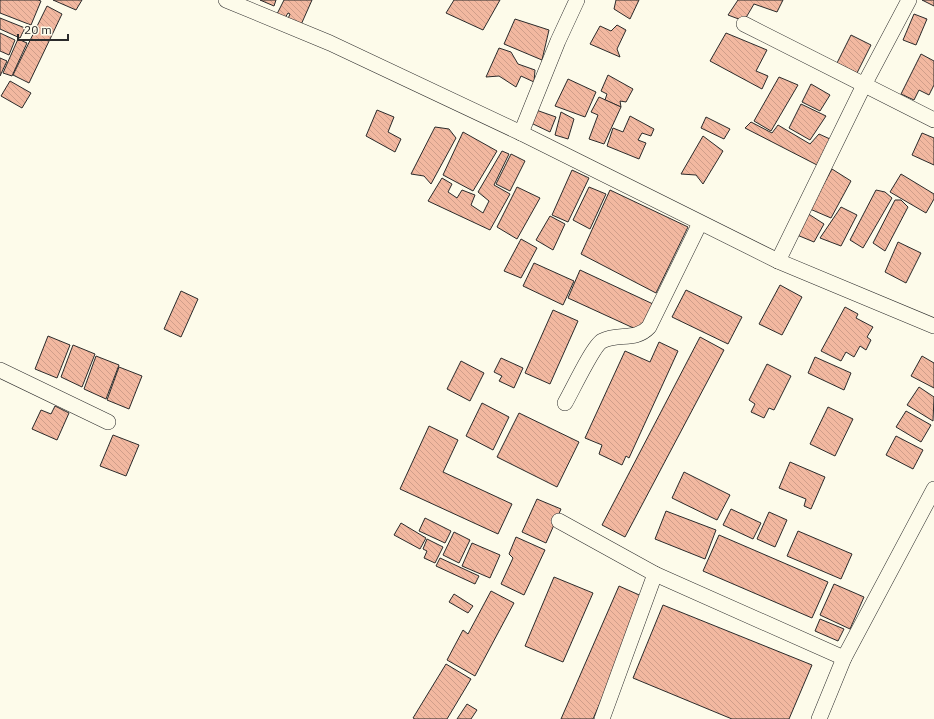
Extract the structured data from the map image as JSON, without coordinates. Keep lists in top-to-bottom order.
{
  "scale_bar": "20 m"
}
